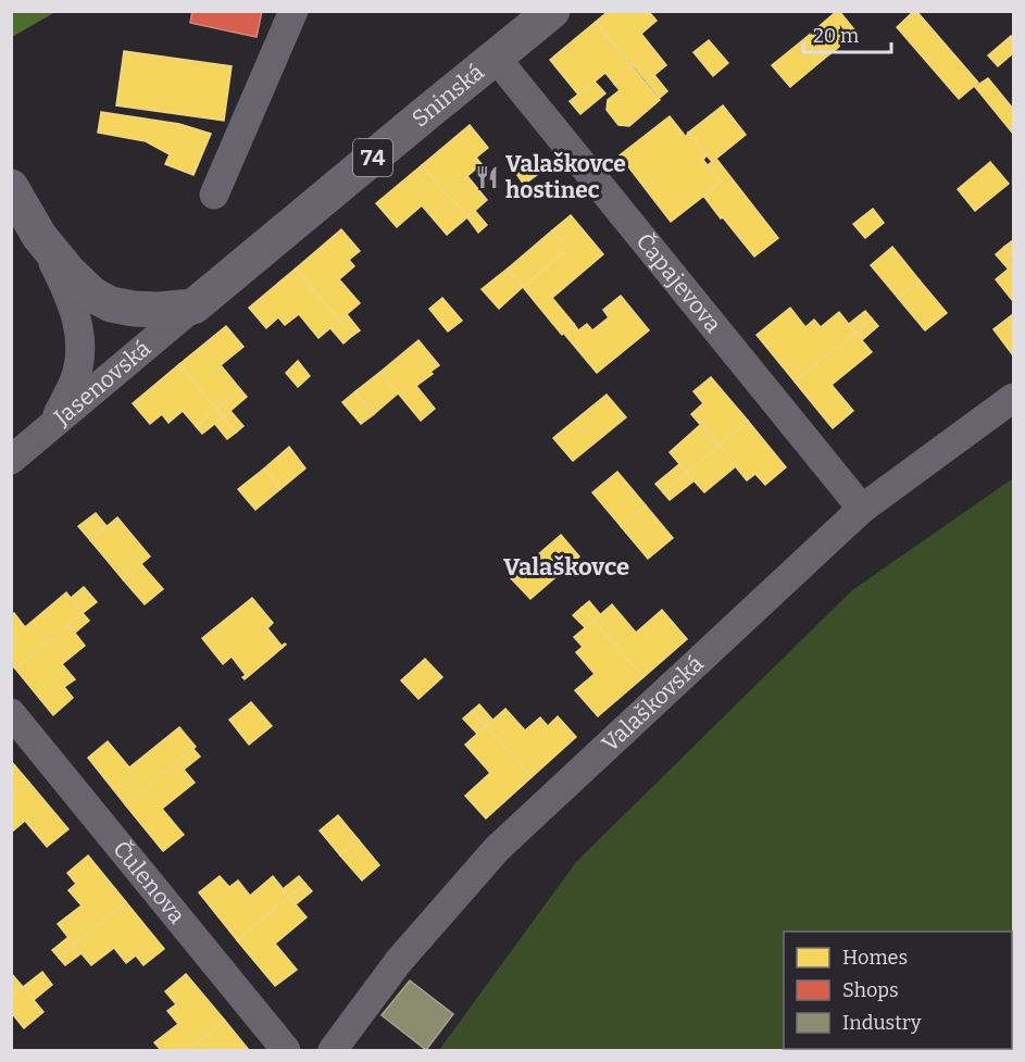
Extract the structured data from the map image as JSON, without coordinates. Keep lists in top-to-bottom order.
{
  "streets": {
    "main road": ["Sninská", "74"],
    "street": [
      "Čapajevova",
      "Jasenovská",
      "Valaškovská",
      "Čulenova"
    ]
  },
  "crossings": [
    ["Sninská", "Čapajevova"],
    ["Sninská", "Jasenovská"],
    ["Čapajevova", "Valaškovská"]
  ],
  "districts": ["Valaškovce"],
  "places": {
    "restaurant": ["Valaškovce hostinec"]
  },
  "legend": ["Homes", "Shops", "Industry"],
  "scale_bar": "20 m"
}
